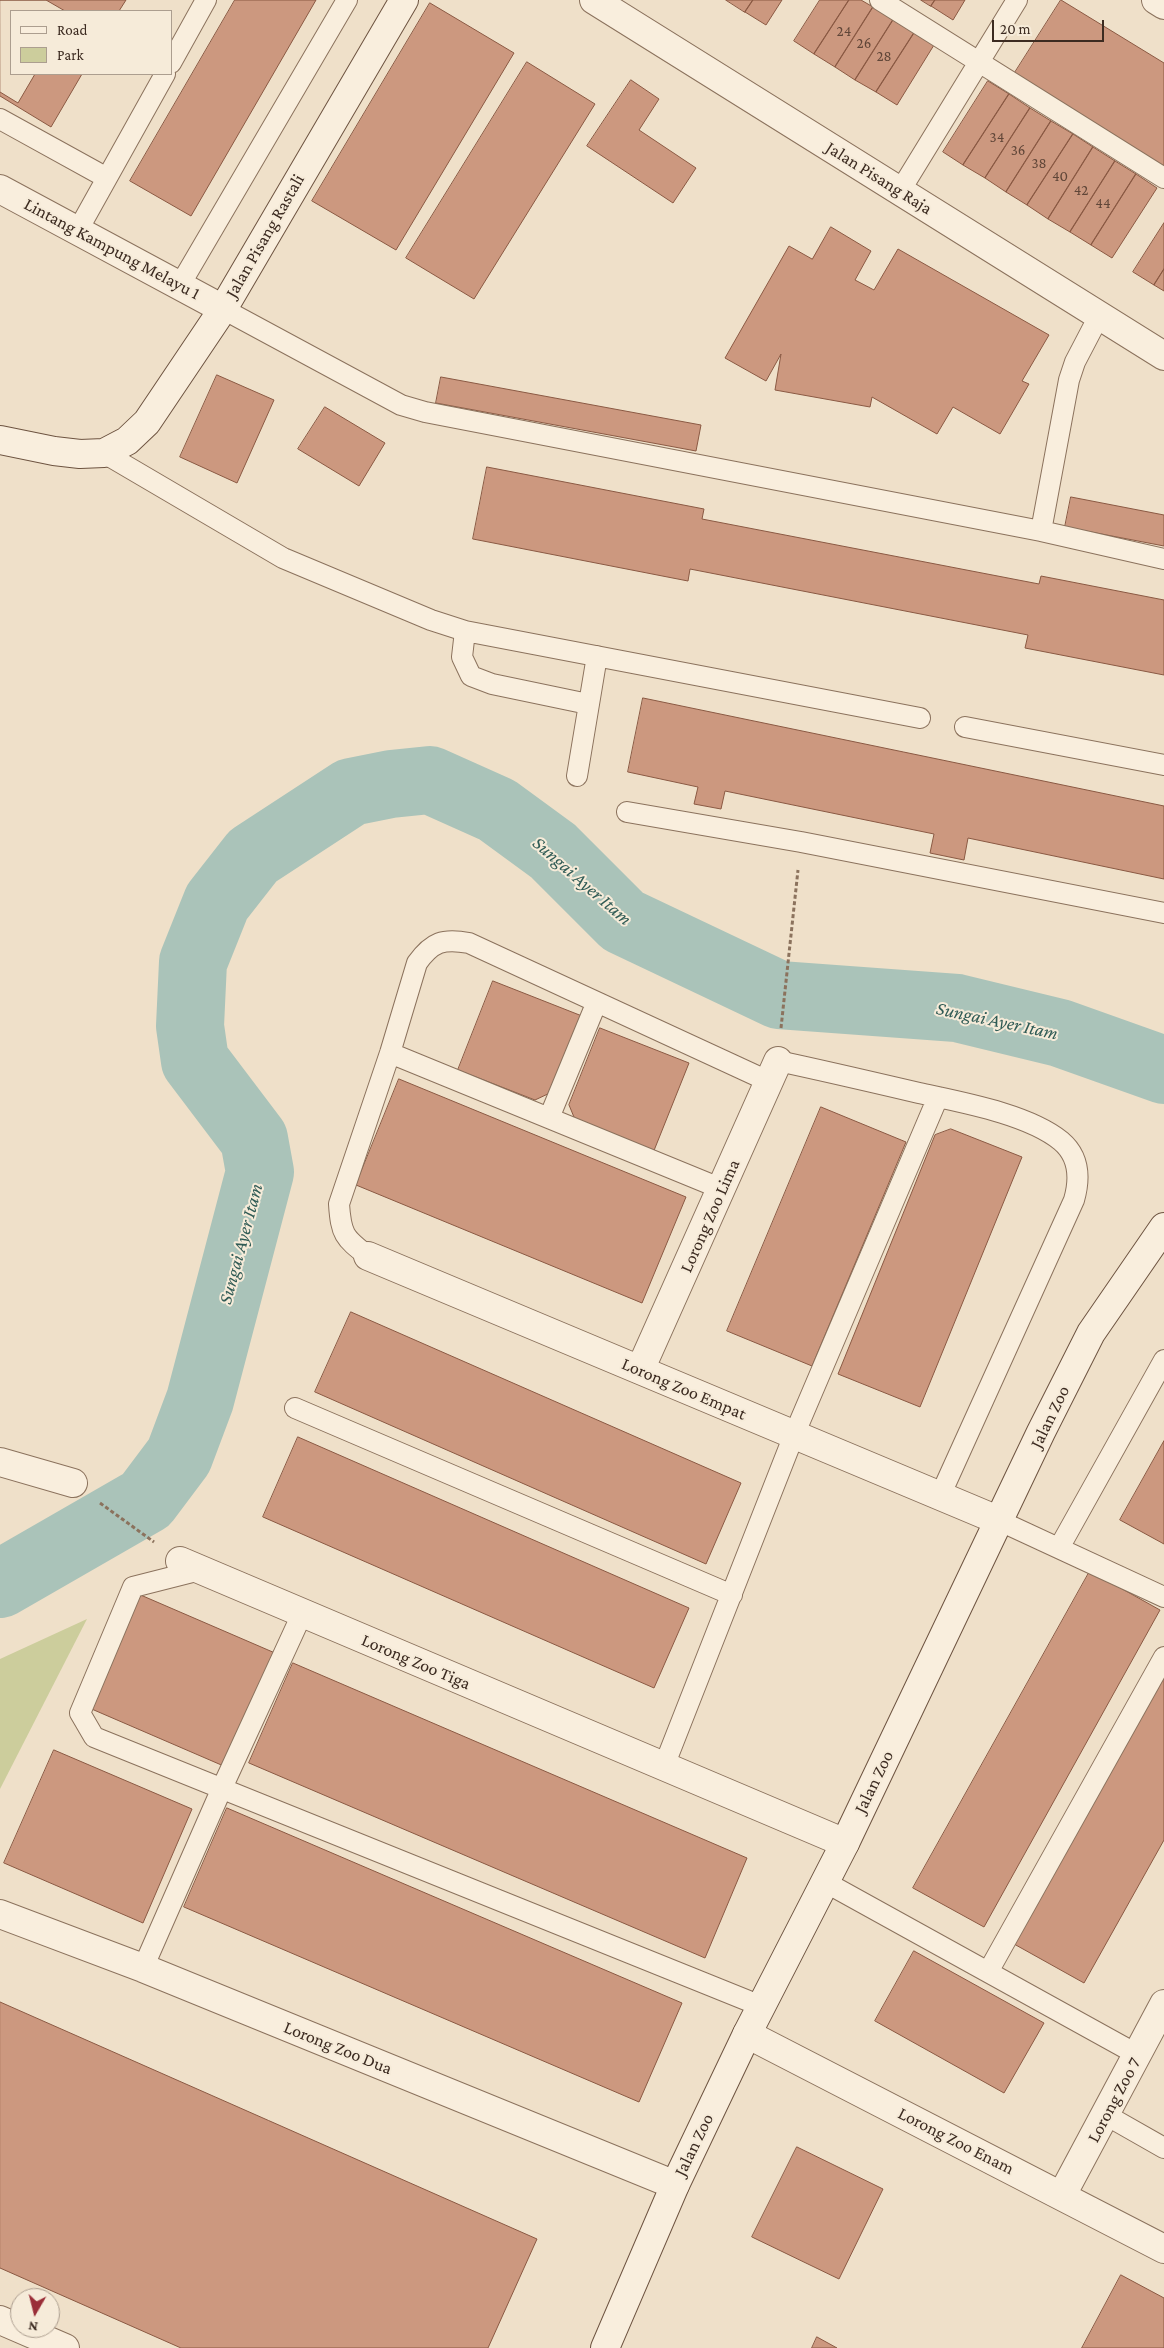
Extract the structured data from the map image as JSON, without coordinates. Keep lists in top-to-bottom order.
{
  "streets": {
    "street": [
      "Jalan Pisang Raja",
      "Jalan Pisang Rastali",
      "Lintang Kampung Melayu 1",
      "Lorong Zoo Lima",
      "Lorong Zoo Empat",
      "Jalan Zoo",
      "Lorong Zoo Tiga",
      "Lorong Zoo Dua",
      "Lorong Zoo 7",
      "Lorong Zoo Enam"
    ]
  },
  "crossings": [
    ["Jalan Pisang Rastali", "Lintang Kampung Melayu 1"],
    ["Lorong Zoo Lima", "Lorong Zoo Empat"],
    ["Lorong Zoo Empat", "Jalan Zoo"],
    ["Jalan Zoo", "Lorong Zoo Tiga"],
    ["Jalan Zoo", "Lorong Zoo Dua"],
    ["Jalan Zoo", "Lorong Zoo Enam"],
    ["Lorong Zoo 7", "Lorong Zoo Enam"]
  ],
  "water": ["Sungai Ayer Itam"],
  "house_numbers": [
    "24",
    "26",
    "28",
    "34",
    "36",
    "38",
    "40",
    "42",
    "44"
  ],
  "legend": ["Road", "Park"],
  "scale_bar": "20 m",
  "north": "bottom"
}
